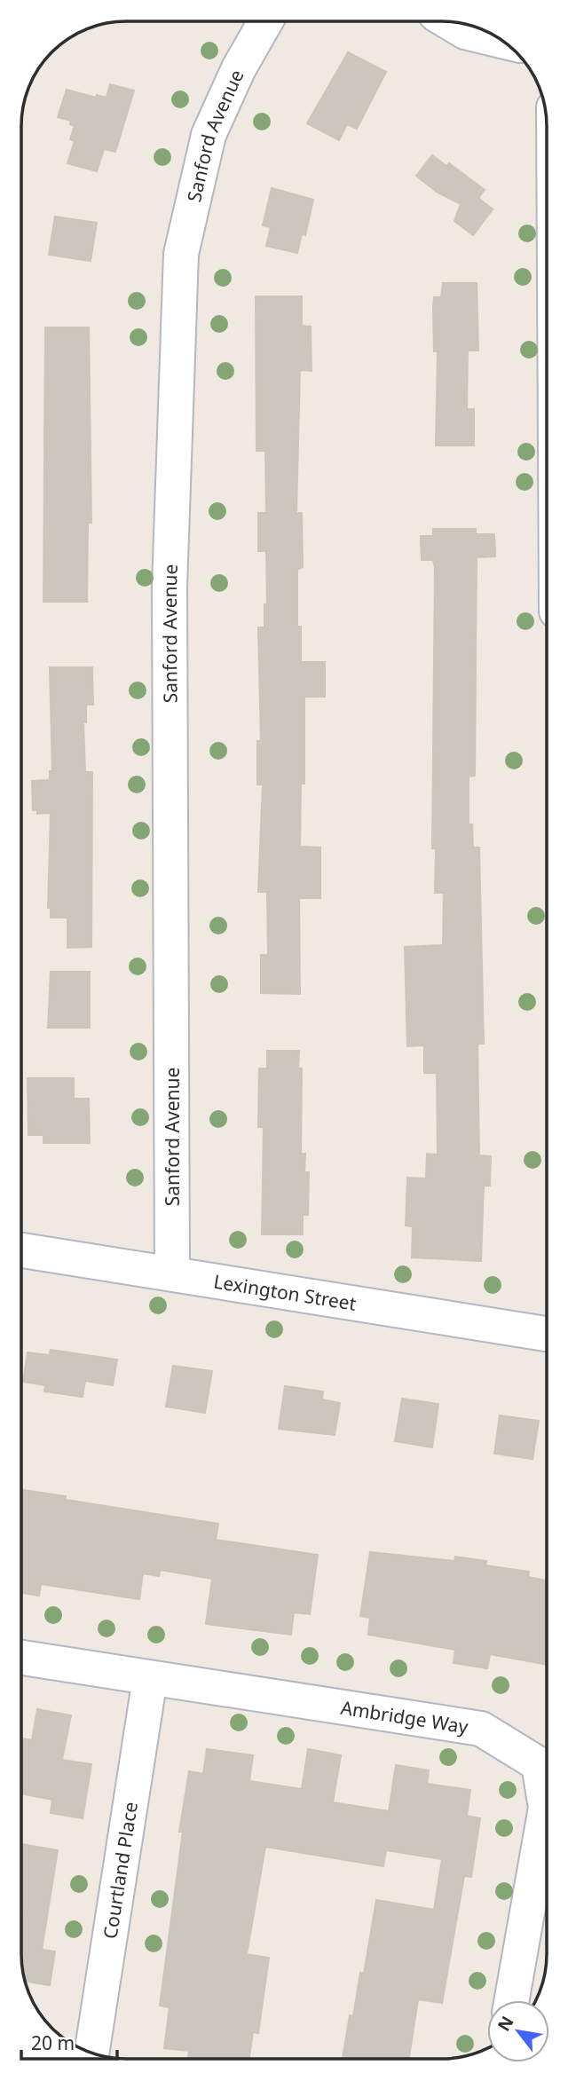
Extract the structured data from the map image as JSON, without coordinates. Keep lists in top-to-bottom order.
{
  "streets": {
    "street": [
      "Sanford Avenue",
      "Lexington Street",
      "Ambridge Way",
      "Courtland Place"
    ]
  },
  "crossings": [
    ["Sanford Avenue", "Lexington Street"],
    ["Ambridge Way", "Courtland Place"]
  ],
  "scale_bar": "20 m",
  "north": "top left"
}
